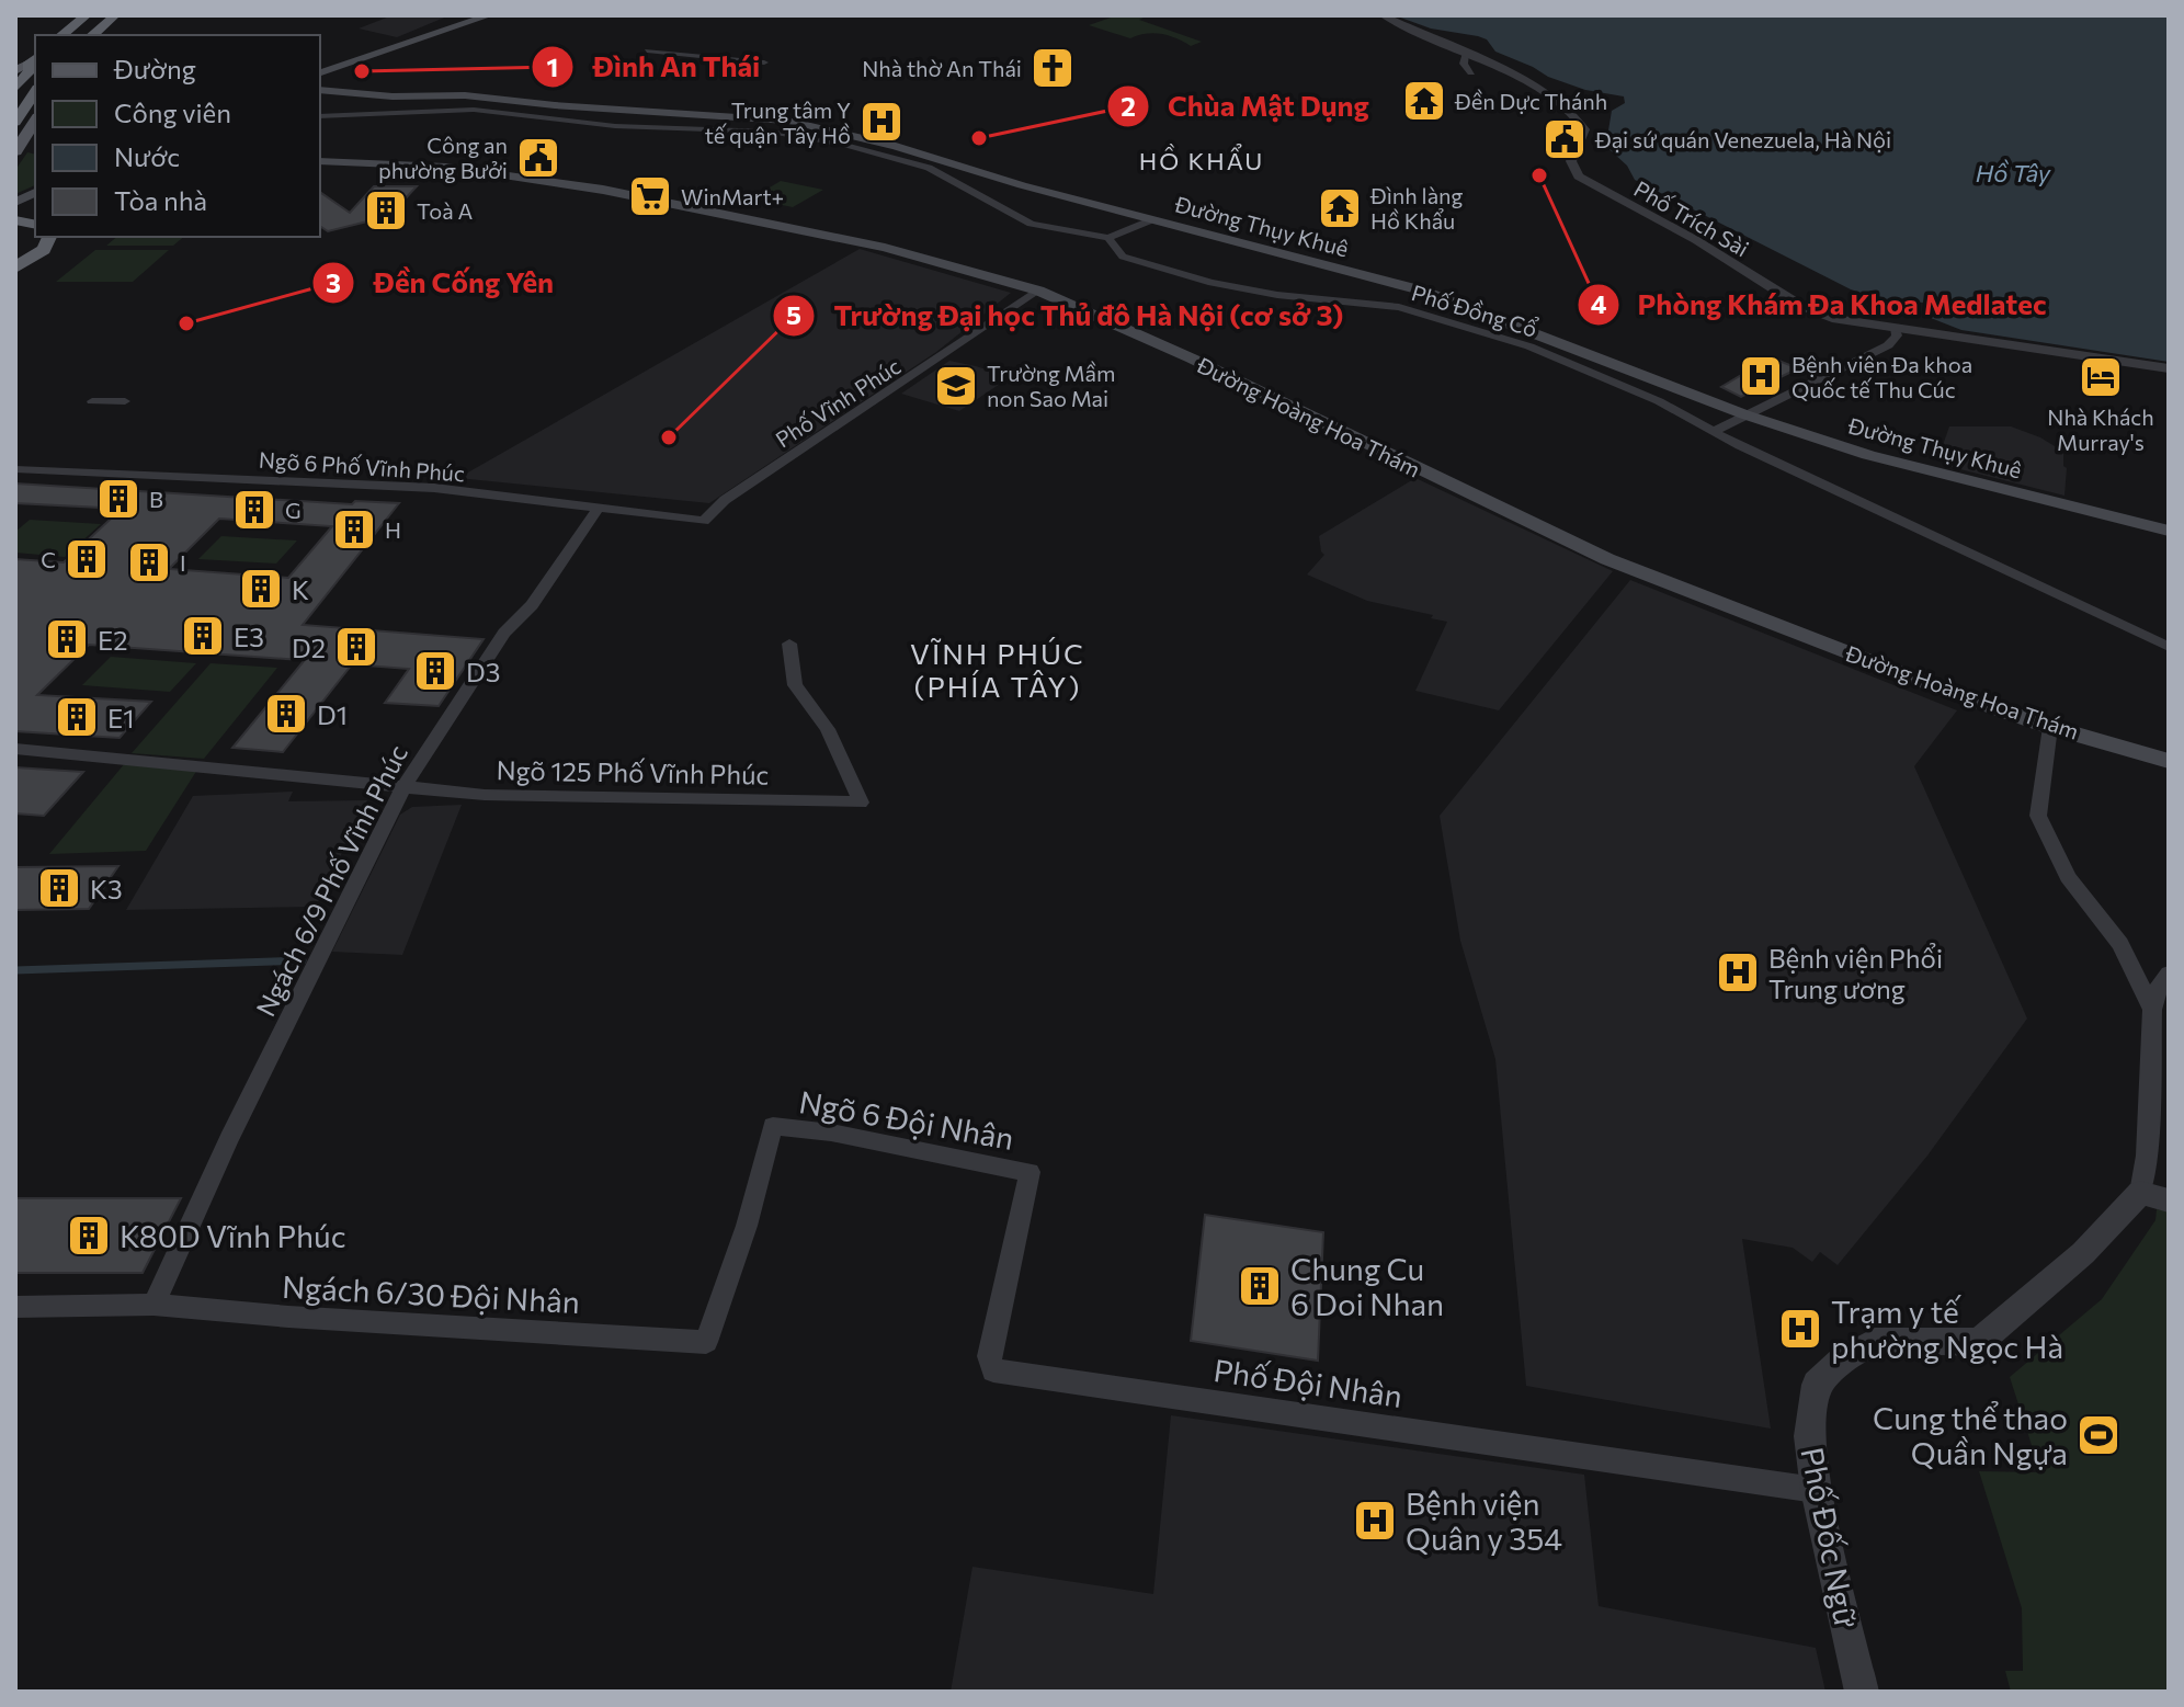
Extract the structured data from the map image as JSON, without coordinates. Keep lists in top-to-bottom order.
{
  "streets": {
    "main road": ["Đường Thụy Khuê", "Đường Hoàng Hoa Thám"],
    "street": [
      "Phố Trích Sài",
      "Phố Đồng Cổ",
      "Phố Vĩnh Phúc",
      "Ngõ 6 Phố Vĩnh Phúc",
      "Ngõ 125 Phố Vĩnh Phúc",
      "Ngách 6/9 Phố Vĩnh Phúc",
      "Ngõ 6 Đội Nhân",
      "Ngách 6/30 Đội Nhân",
      "Phố Đội Nhân",
      "Phố Đốc Ngữ"
    ]
  },
  "crossings": [
    ["Phố Vĩnh Phúc", "Đường Hoàng Hoa Thám"],
    ["Phố Vĩnh Phúc", "Ngõ 6 Phố Vĩnh Phúc"],
    ["Đường Hoàng Hoa Thám", "Phố Đốc Ngữ"],
    ["Ngõ 6 Phố Vĩnh Phúc", "Ngách 6/9 Phố Vĩnh Phúc"],
    ["Ngõ 125 Phố Vĩnh Phúc", "Ngách 6/9 Phố Vĩnh Phúc"],
    ["Ngách 6/9 Phố Vĩnh Phúc", "Ngách 6/30 Đội Nhân"],
    ["Ngõ 6 Đội Nhân", "Ngách 6/30 Đội Nhân"],
    ["Ngõ 6 Đội Nhân", "Phố Đội Nhân"],
    ["Phố Đội Nhân", "Phố Đốc Ngữ"]
  ],
  "districts": ["HỒ KHẨU", "VĨNH PHÚC (PHÍA TÂY)"],
  "water": ["Hồ Tây"],
  "places": {
    "church": ["Nhà thờ An Thái"],
    "other": [
      "Đình An Thái",
      "Chùa Mật Dụng",
      "Phòng Khám Đa Khoa Medlatec",
      "Đền Cống Yên",
      "Trường Đại học Thủ đô Hà Nội (cơ sở 3)"
    ],
    "temple": ["Đền Dực Thánh", "Đình làng Hồ Khẩu"],
    "hospital": [
      "Trung tâm Y tế quận Tây Hồ",
      "Bệnh viện Đa khoa Quốc tế Thu Cúc",
      "Bệnh viện Phổi Trung ương",
      "Trạm y tế phường Ngọc Hà",
      "Bệnh viện Quân y 354"
    ],
    "public building": ["Đại sứ quán Venezuela, Hà Nội", "Công an phường Bưởi"],
    "supermarket": ["WinMart+"],
    "building": [
      "Toà A",
      "B",
      "G",
      "H",
      "C",
      "I",
      "K",
      "E3",
      "E2",
      "D2",
      "D3",
      "D1",
      "E1",
      "K3",
      "K80D Vĩnh Phúc",
      "Chung Cu 6 Doi Nhan"
    ],
    "hotel": ["Nhà Khách Murray's"],
    "school or university": ["Trường Mầm non Sao Mai"],
    "sports": ["Cung thể thao Quần Ngựa"]
  },
  "legend": [
    "Đường",
    "Công viên",
    "Nước",
    "Tòa nhà"
  ]
}
